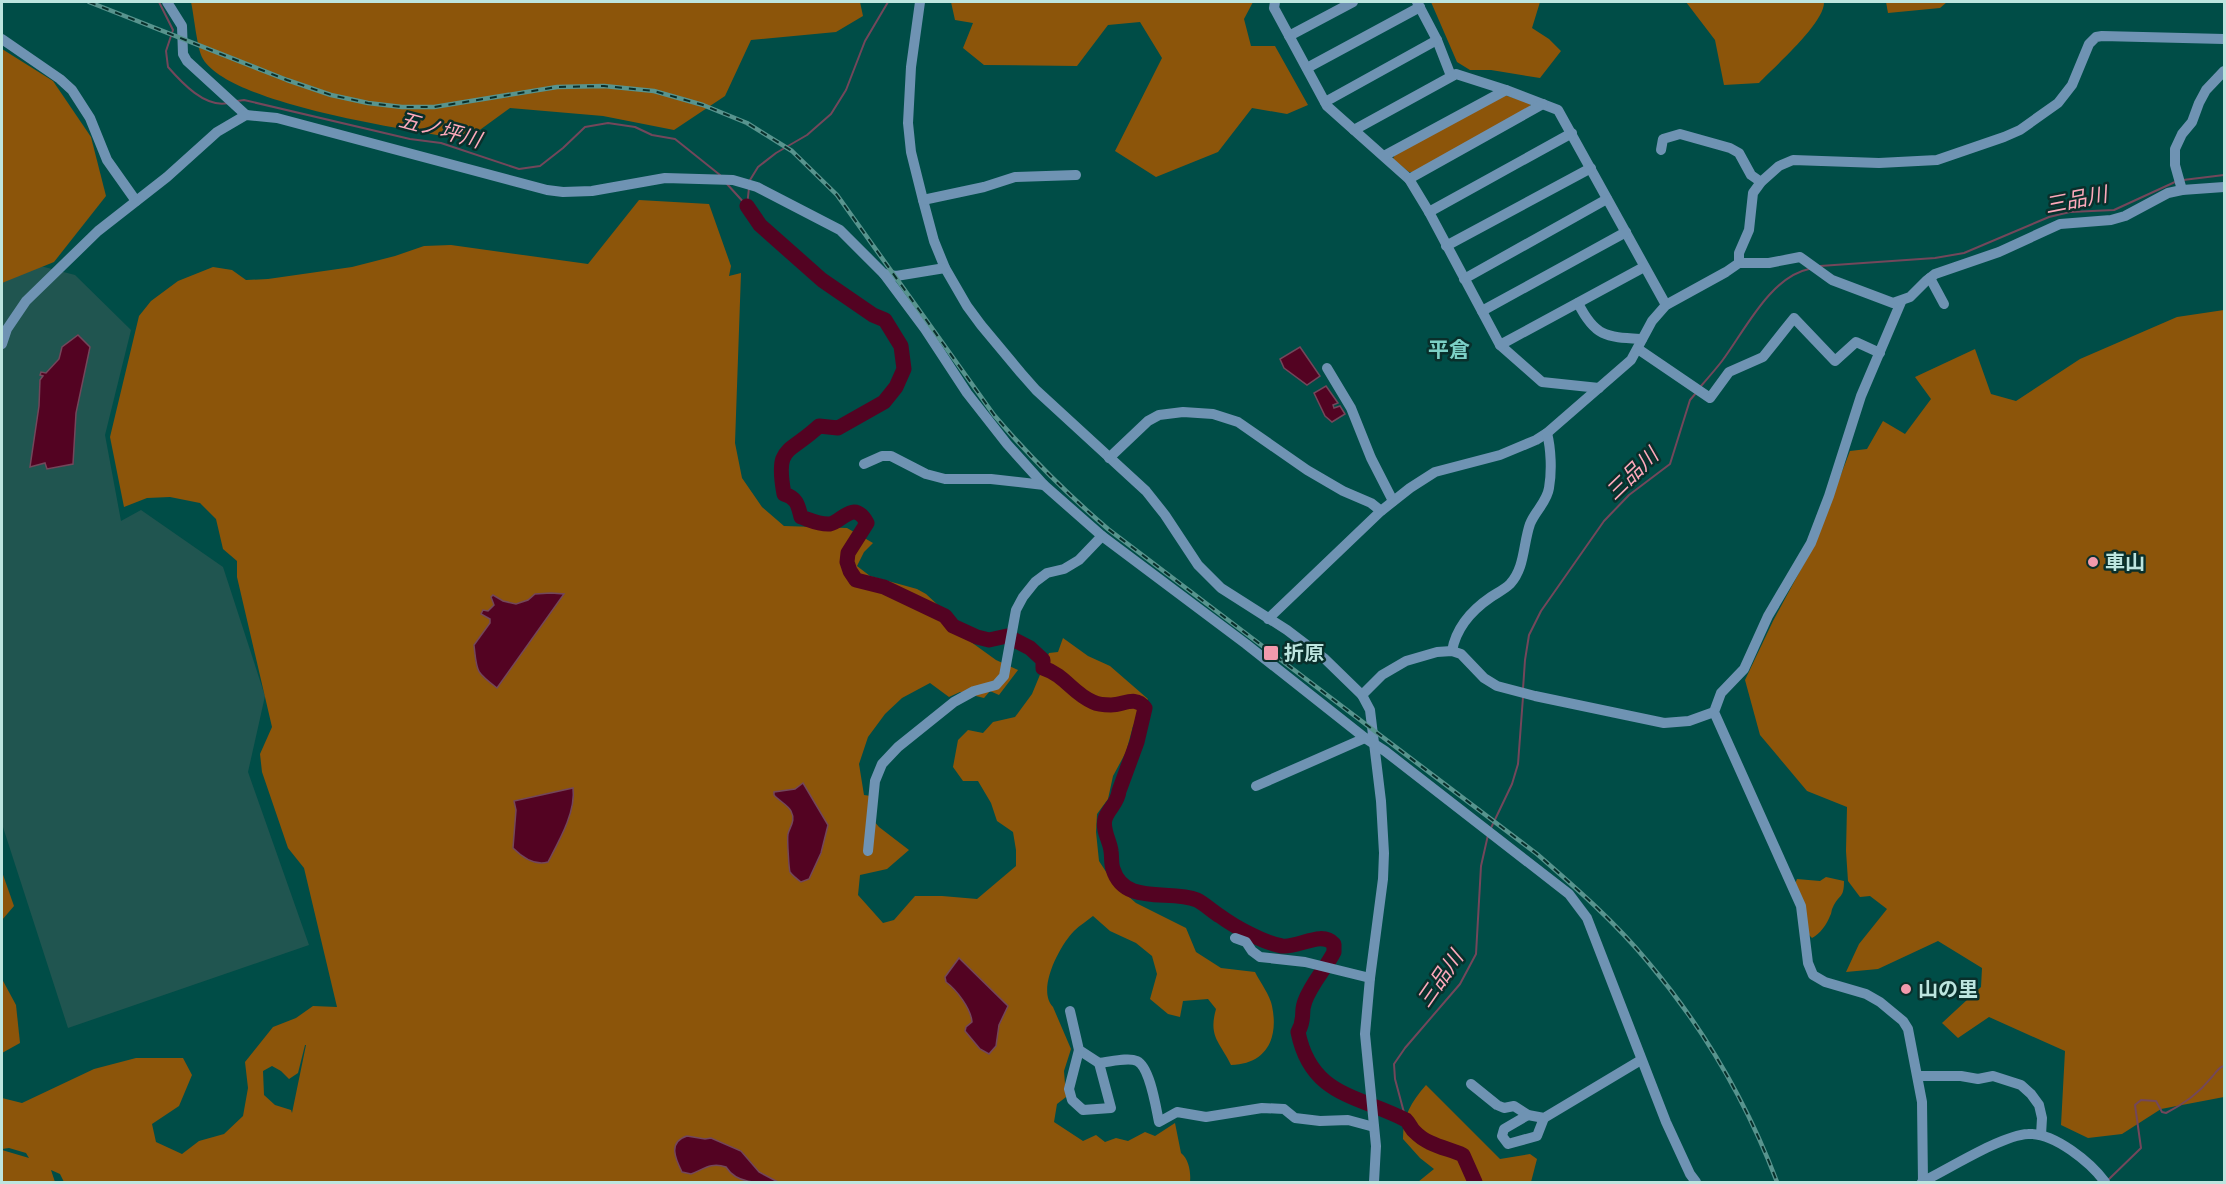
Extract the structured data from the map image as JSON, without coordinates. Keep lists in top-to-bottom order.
{
  "districts": ["平倉"],
  "water": ["五ノ坪川", "三品川"],
  "places": {
    "other": ["車山", "山の里"],
    "transit": ["折原"]
  }
}
